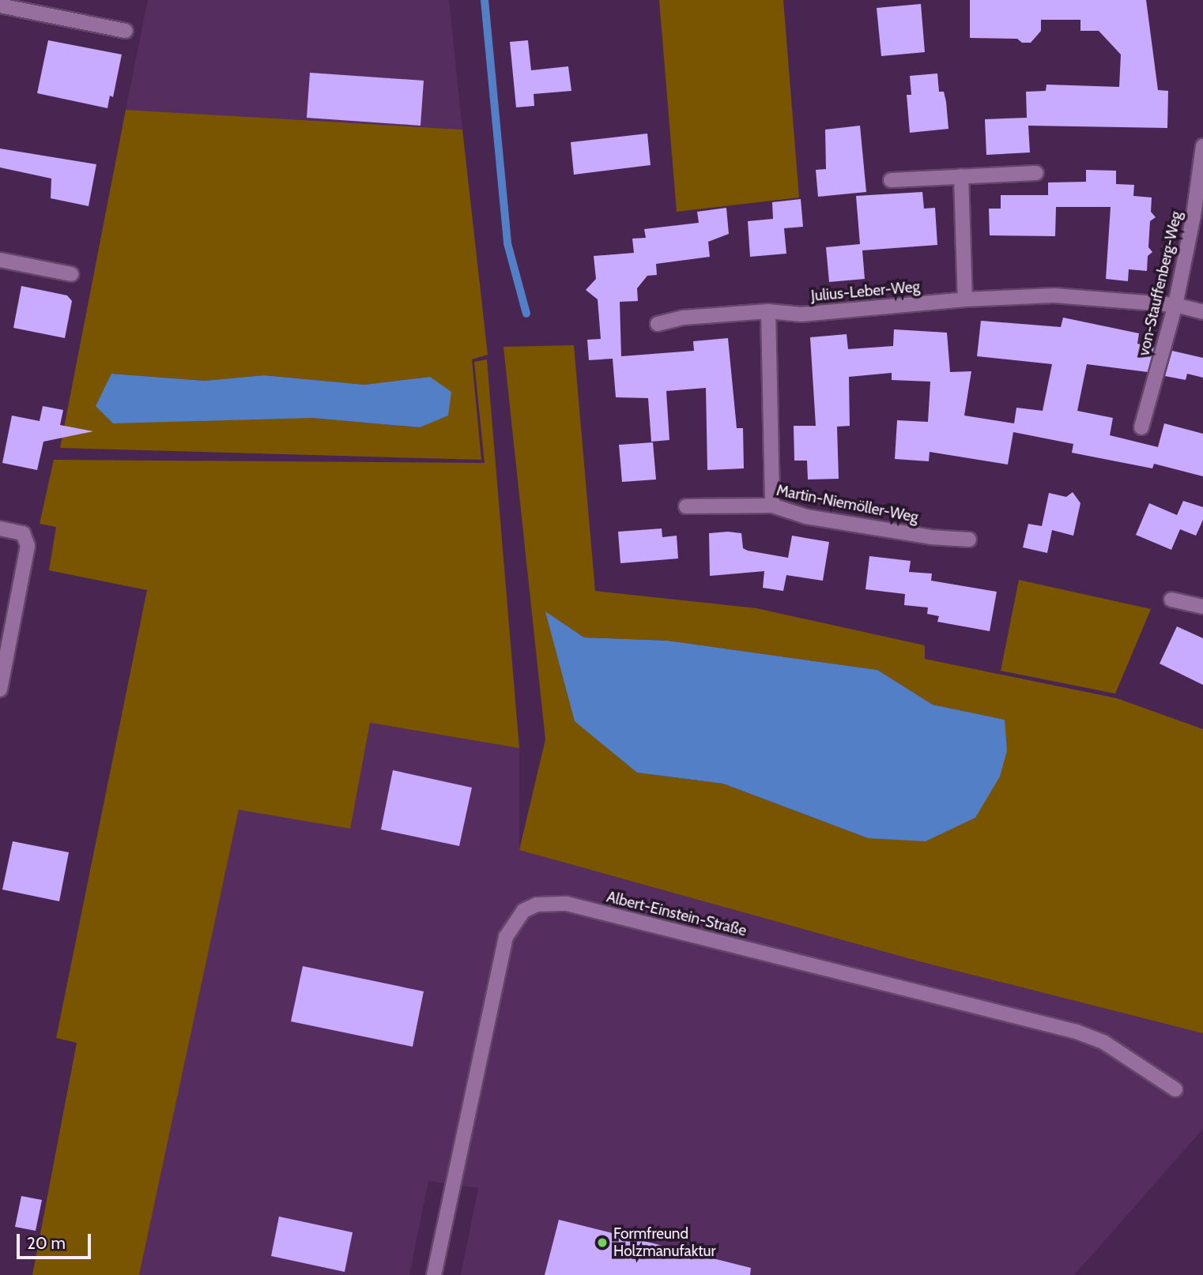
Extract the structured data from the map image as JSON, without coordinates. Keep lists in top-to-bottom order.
{
  "streets": {
    "street": [
      "von-Stauffenberg-Weg",
      "Julius-Leber-Weg",
      "Martin-Niemöller-Weg",
      "Albert-Einstein-Straße"
    ]
  },
  "crossings": [
    ["von-Stauffenberg-Weg", "Julius-Leber-Weg"]
  ],
  "places": ["Formfreund Holzmanufaktur"],
  "scale_bar": "20 m"
}
